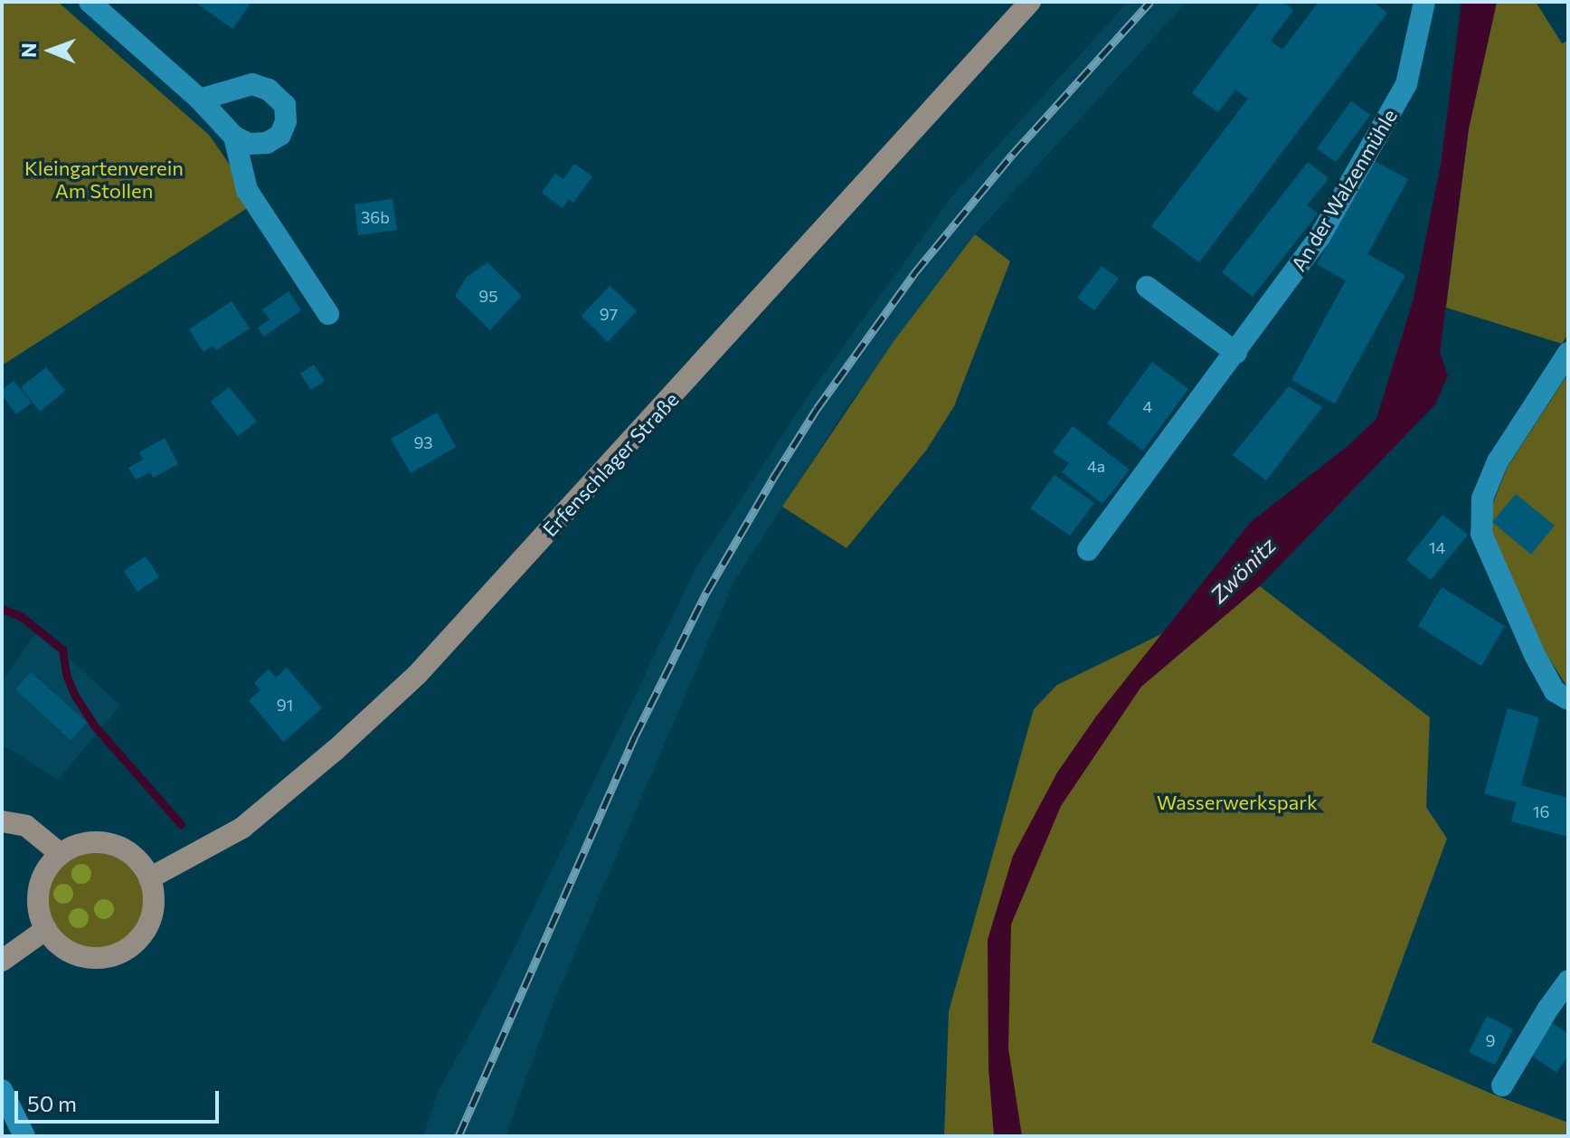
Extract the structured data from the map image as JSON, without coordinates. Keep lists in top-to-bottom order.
{
  "streets": {
    "main road": ["Erfenschlager Straße"],
    "street": ["An der Walzenmühle"]
  },
  "water": ["Zwönitz"],
  "parks": ["Kleingartenverein Am Stollen", "Wasserwerkspark"],
  "house_numbers": [
    "36b",
    "95",
    "97",
    "4",
    "93",
    "4a",
    "14",
    "91",
    "16",
    "9"
  ],
  "scale_bar": "50 m",
  "north": "left"
}
